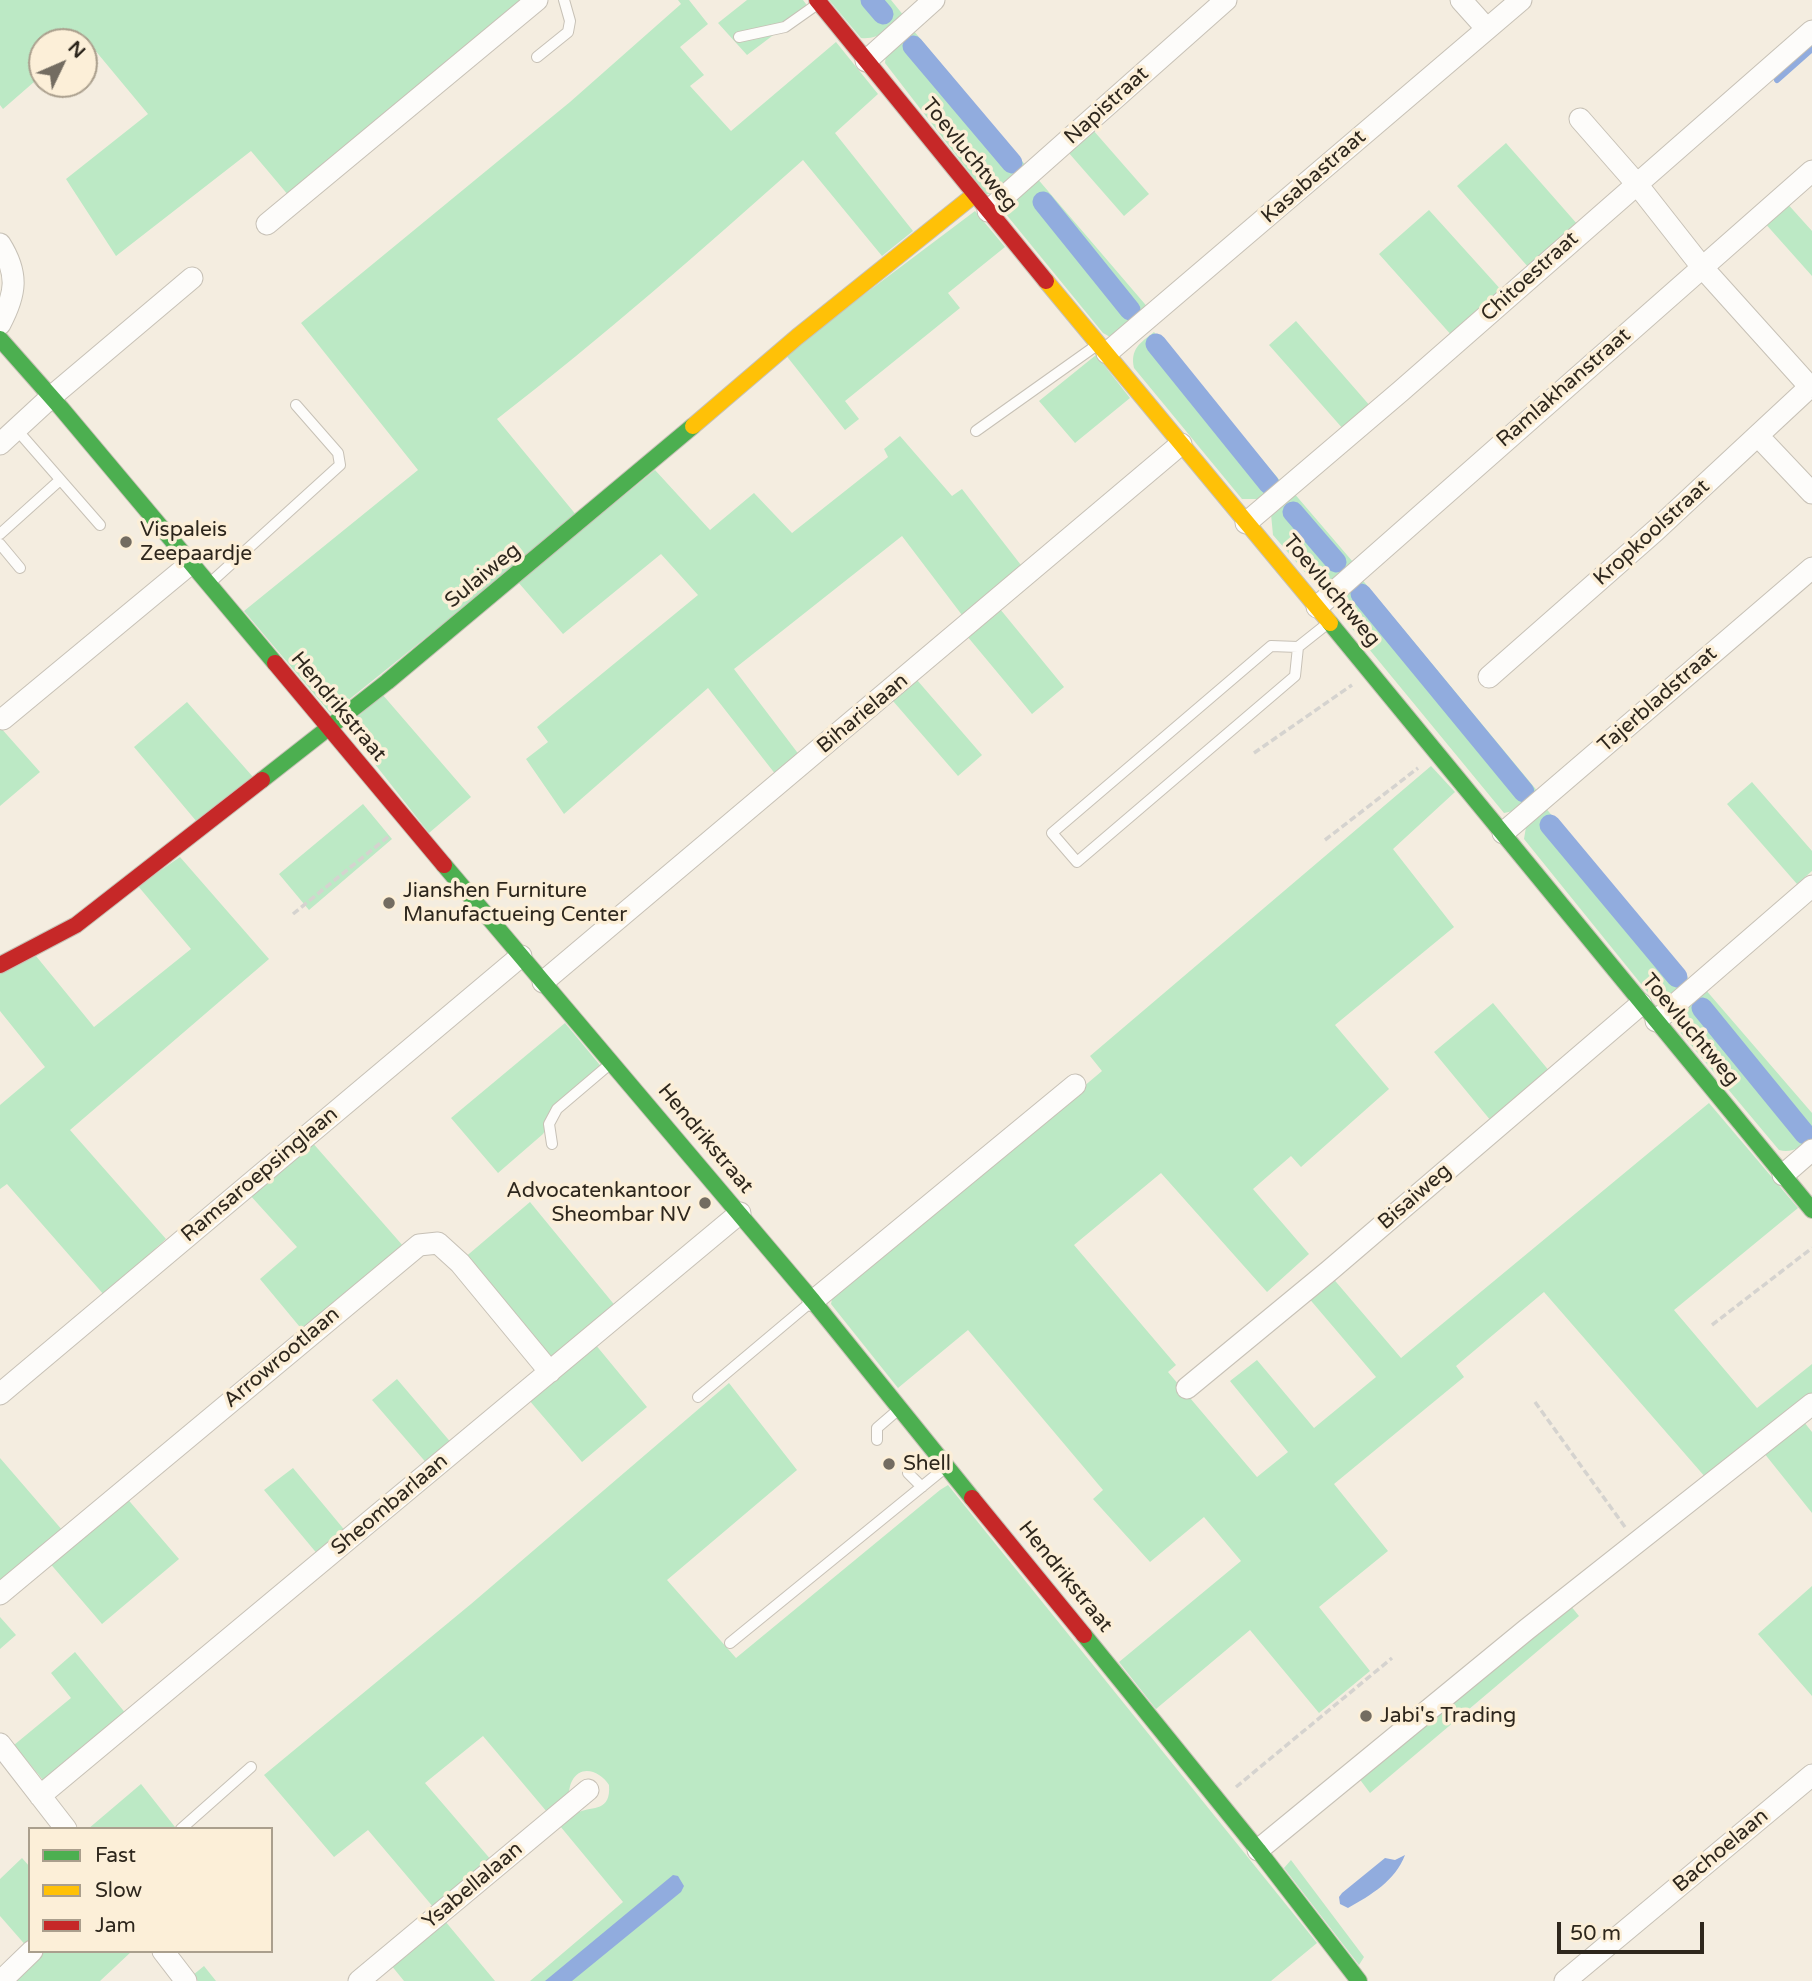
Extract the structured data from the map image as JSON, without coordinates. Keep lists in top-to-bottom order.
{
  "streets": {
    "street": [
      "Napistraat",
      "Toevluchtweg",
      "Kasabastraat",
      "Chitoestraat",
      "Ramlakhanstraat",
      "Kropkoolstraat",
      "Sulaiweg",
      "Tajerbladstraat",
      "Hendrikstraat",
      "Biharielaan",
      "Ramsaroepsinglaan",
      "Bisaiweg",
      "Arrowrootlaan",
      "Sheombarlaan",
      "Bachoelaan",
      "Ysabellalaan"
    ]
  },
  "crossings": [
    ["Napistraat", "Toevluchtweg"],
    ["Toevluchtweg", "Kasabastraat"],
    ["Toevluchtweg", "Chitoestraat"],
    ["Toevluchtweg", "Ramlakhanstraat"],
    ["Toevluchtweg", "Sulaiweg"],
    ["Toevluchtweg", "Tajerbladstraat"],
    ["Toevluchtweg", "Biharielaan"],
    ["Toevluchtweg", "Bisaiweg"],
    ["Sulaiweg", "Hendrikstraat"],
    ["Hendrikstraat", "Biharielaan"],
    ["Hendrikstraat", "Ramsaroepsinglaan"],
    ["Hendrikstraat", "Sheombarlaan"],
    ["Arrowrootlaan", "Sheombarlaan"]
  ],
  "places": [
    "Vispaleis Zeepaardje",
    "Jianshen Furniture Manufactueing Center",
    "Advocatenkantoor Sheombar NV",
    "Shell",
    "Jabi's Trading"
  ],
  "legend": ["Fast", "Slow", "Jam"],
  "scale_bar": "50 m",
  "north": "top right"
}
